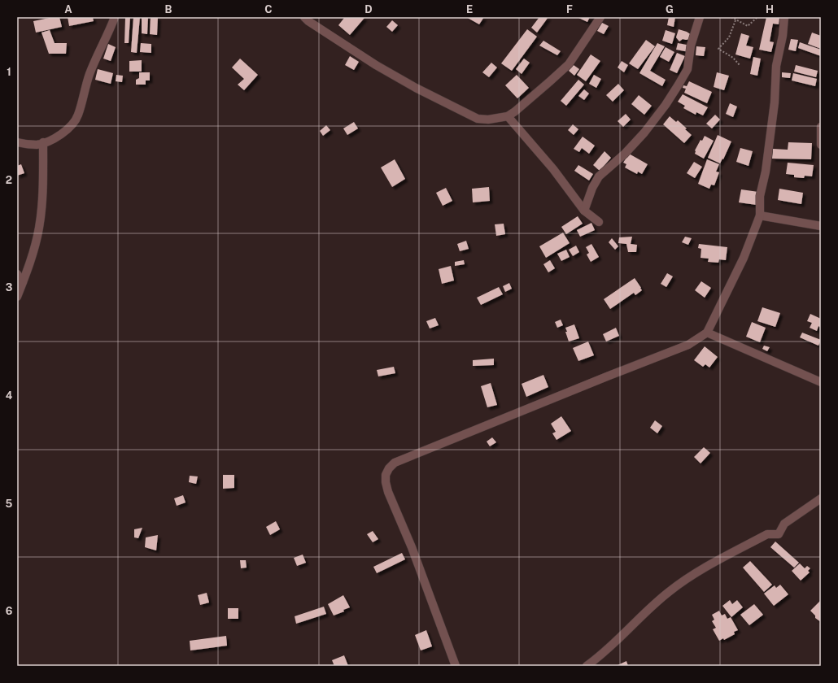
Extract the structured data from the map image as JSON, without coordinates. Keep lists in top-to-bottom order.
{
  "grid": {
    "columns": [
      "A",
      "B",
      "C",
      "D",
      "E",
      "F",
      "G",
      "H"
    ],
    "rows": [
      "1",
      "2",
      "3",
      "4",
      "5",
      "6"
    ]
  }
}
